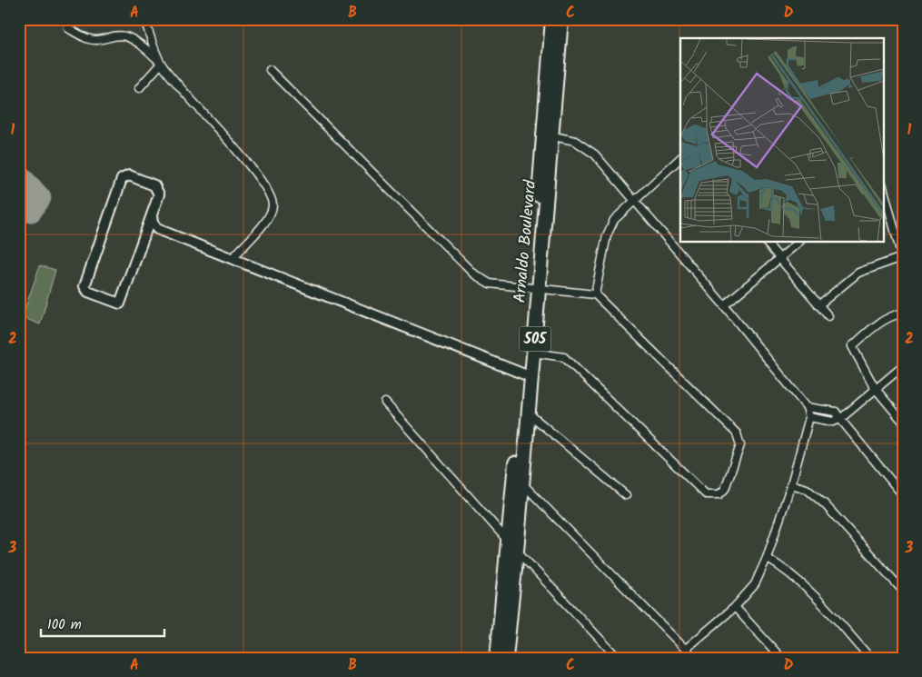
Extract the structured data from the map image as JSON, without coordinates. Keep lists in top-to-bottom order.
{
  "streets": {
    "highway": ["Arnaldo Boulevard", "505"]
  },
  "scale_bar": "100 m",
  "grid": {
    "columns": [
      "A",
      "B",
      "C",
      "D"
    ],
    "rows": ["1", "2", "3"]
  }
}
